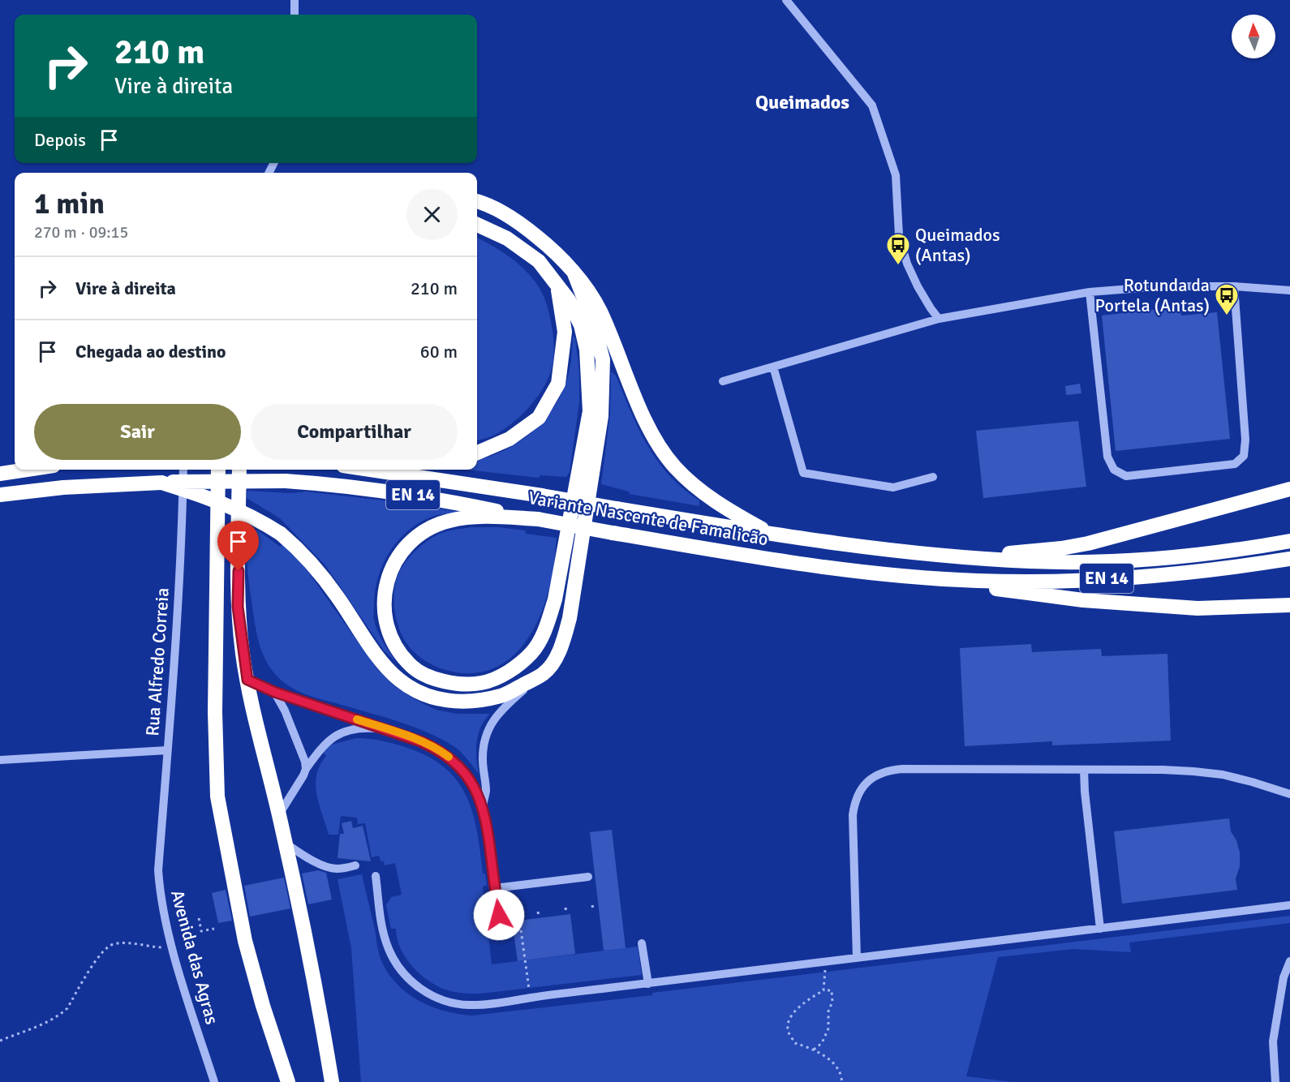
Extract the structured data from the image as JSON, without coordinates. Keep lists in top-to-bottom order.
{
  "streets": {
    "highway": ["EN 14", "Variante Nascente de Famalicão"],
    "street": ["Rua Alfredo Correia", "Avenida das Agras"]
  },
  "crossings": [
    ["Rua Alfredo Correia", "Avenida das Agras"]
  ],
  "districts": ["Queimados"],
  "places": {
    "bus stop": ["Queimados (Antas)", "Rotunda da Portela (Antas)"]
  },
  "north": "top",
  "page": {
    "turn": ["210 m", "Vire à direita"],
    "then": "Depois",
    "heading": ["1 min", "270 m · 09:15"],
    "list": [
      {
        "name": "Vire à direita",
        "value": "210 m"
      },
      {
        "name": "Chegada ao destino",
        "value": "60 m"
      }
    ],
    "buttons": ["Sair", "Compartilhar"]
  }
}
